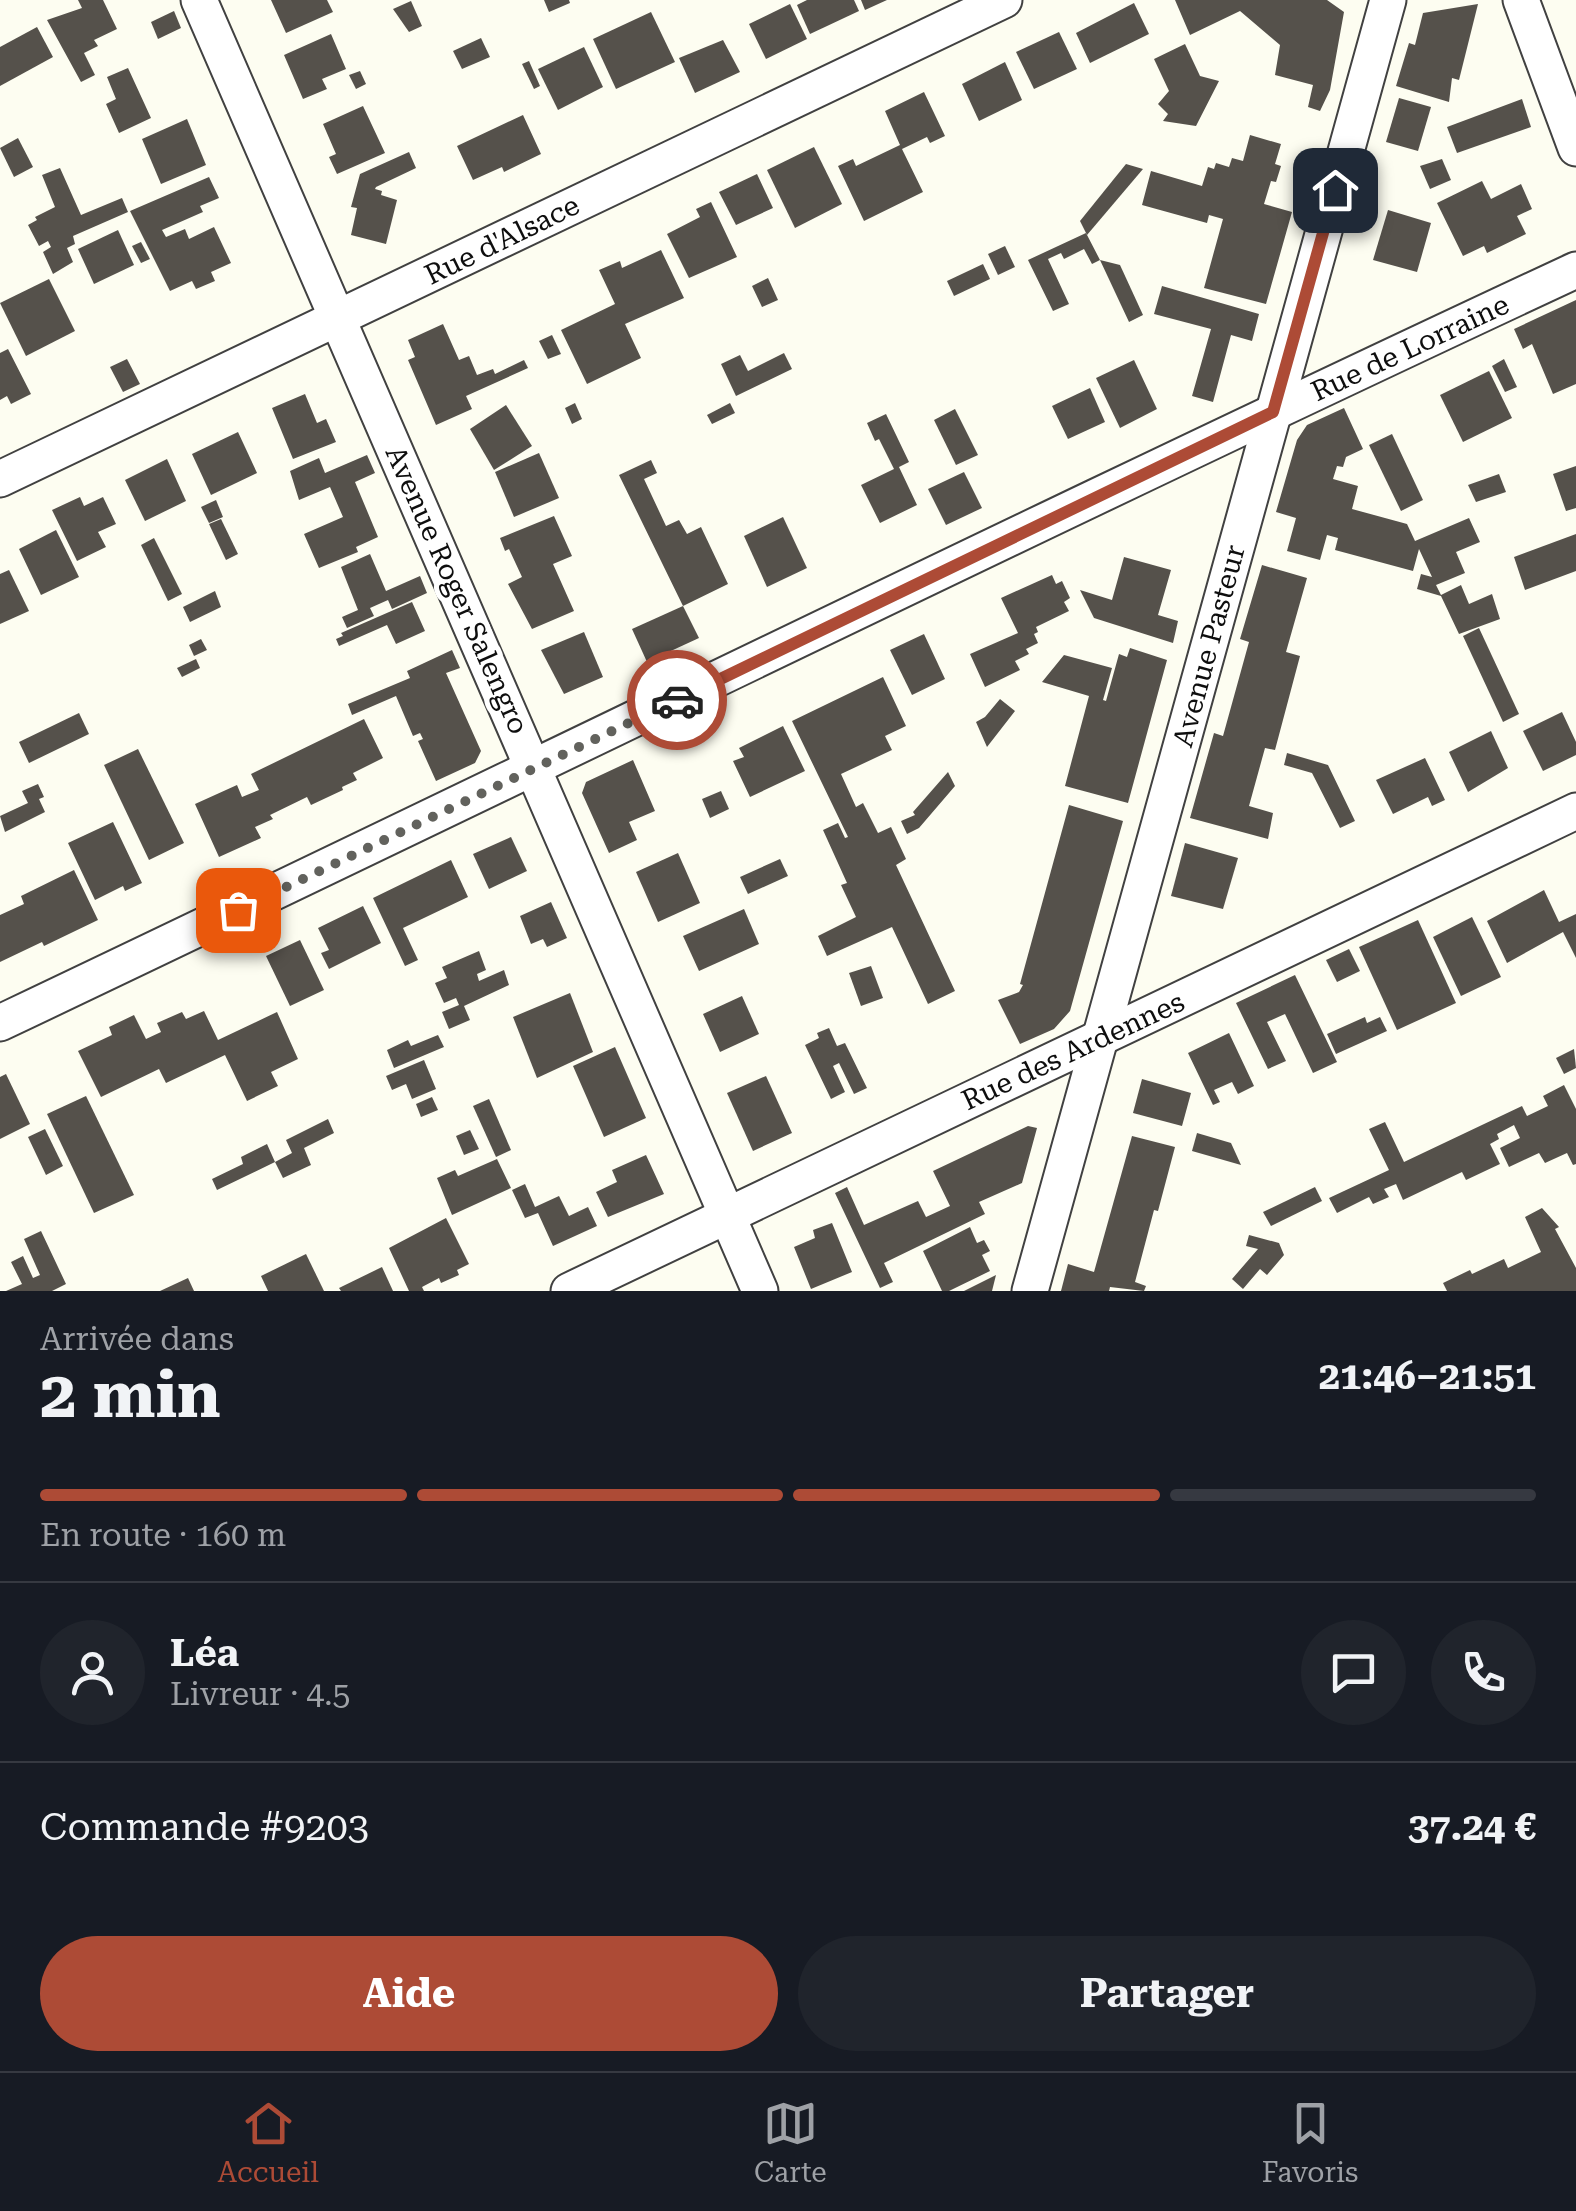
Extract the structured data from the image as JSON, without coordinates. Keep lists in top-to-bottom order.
{
  "streets": {
    "street": [
      "Rue d'Alsace",
      "Rue de Lorraine",
      "Avenue Roger Salengro",
      "Avenue Pasteur",
      "Rue des Ardennes"
    ]
  },
  "crossings": [
    ["Rue d'Alsace", "Avenue Roger Salengro"],
    ["Rue de Lorraine", "Avenue Roger Salengro"],
    ["Rue de Lorraine", "Avenue Pasteur"],
    ["Avenue Roger Salengro", "Rue des Ardennes"],
    ["Avenue Pasteur", "Rue des Ardennes"]
  ],
  "page": {
    "heading": ["2 min", "Arrivée dans", "21:46–21:51"],
    "panel": [
      "Léa",
      "Livreur · 4.5",
      "Commande #9203",
      "37.24 €"
    ],
    "bar": "En route · 160 m",
    "buttons": ["Aide", "Partager"],
    "tabs": ["Accueil", "Carte", "Favoris"]
  }
}
